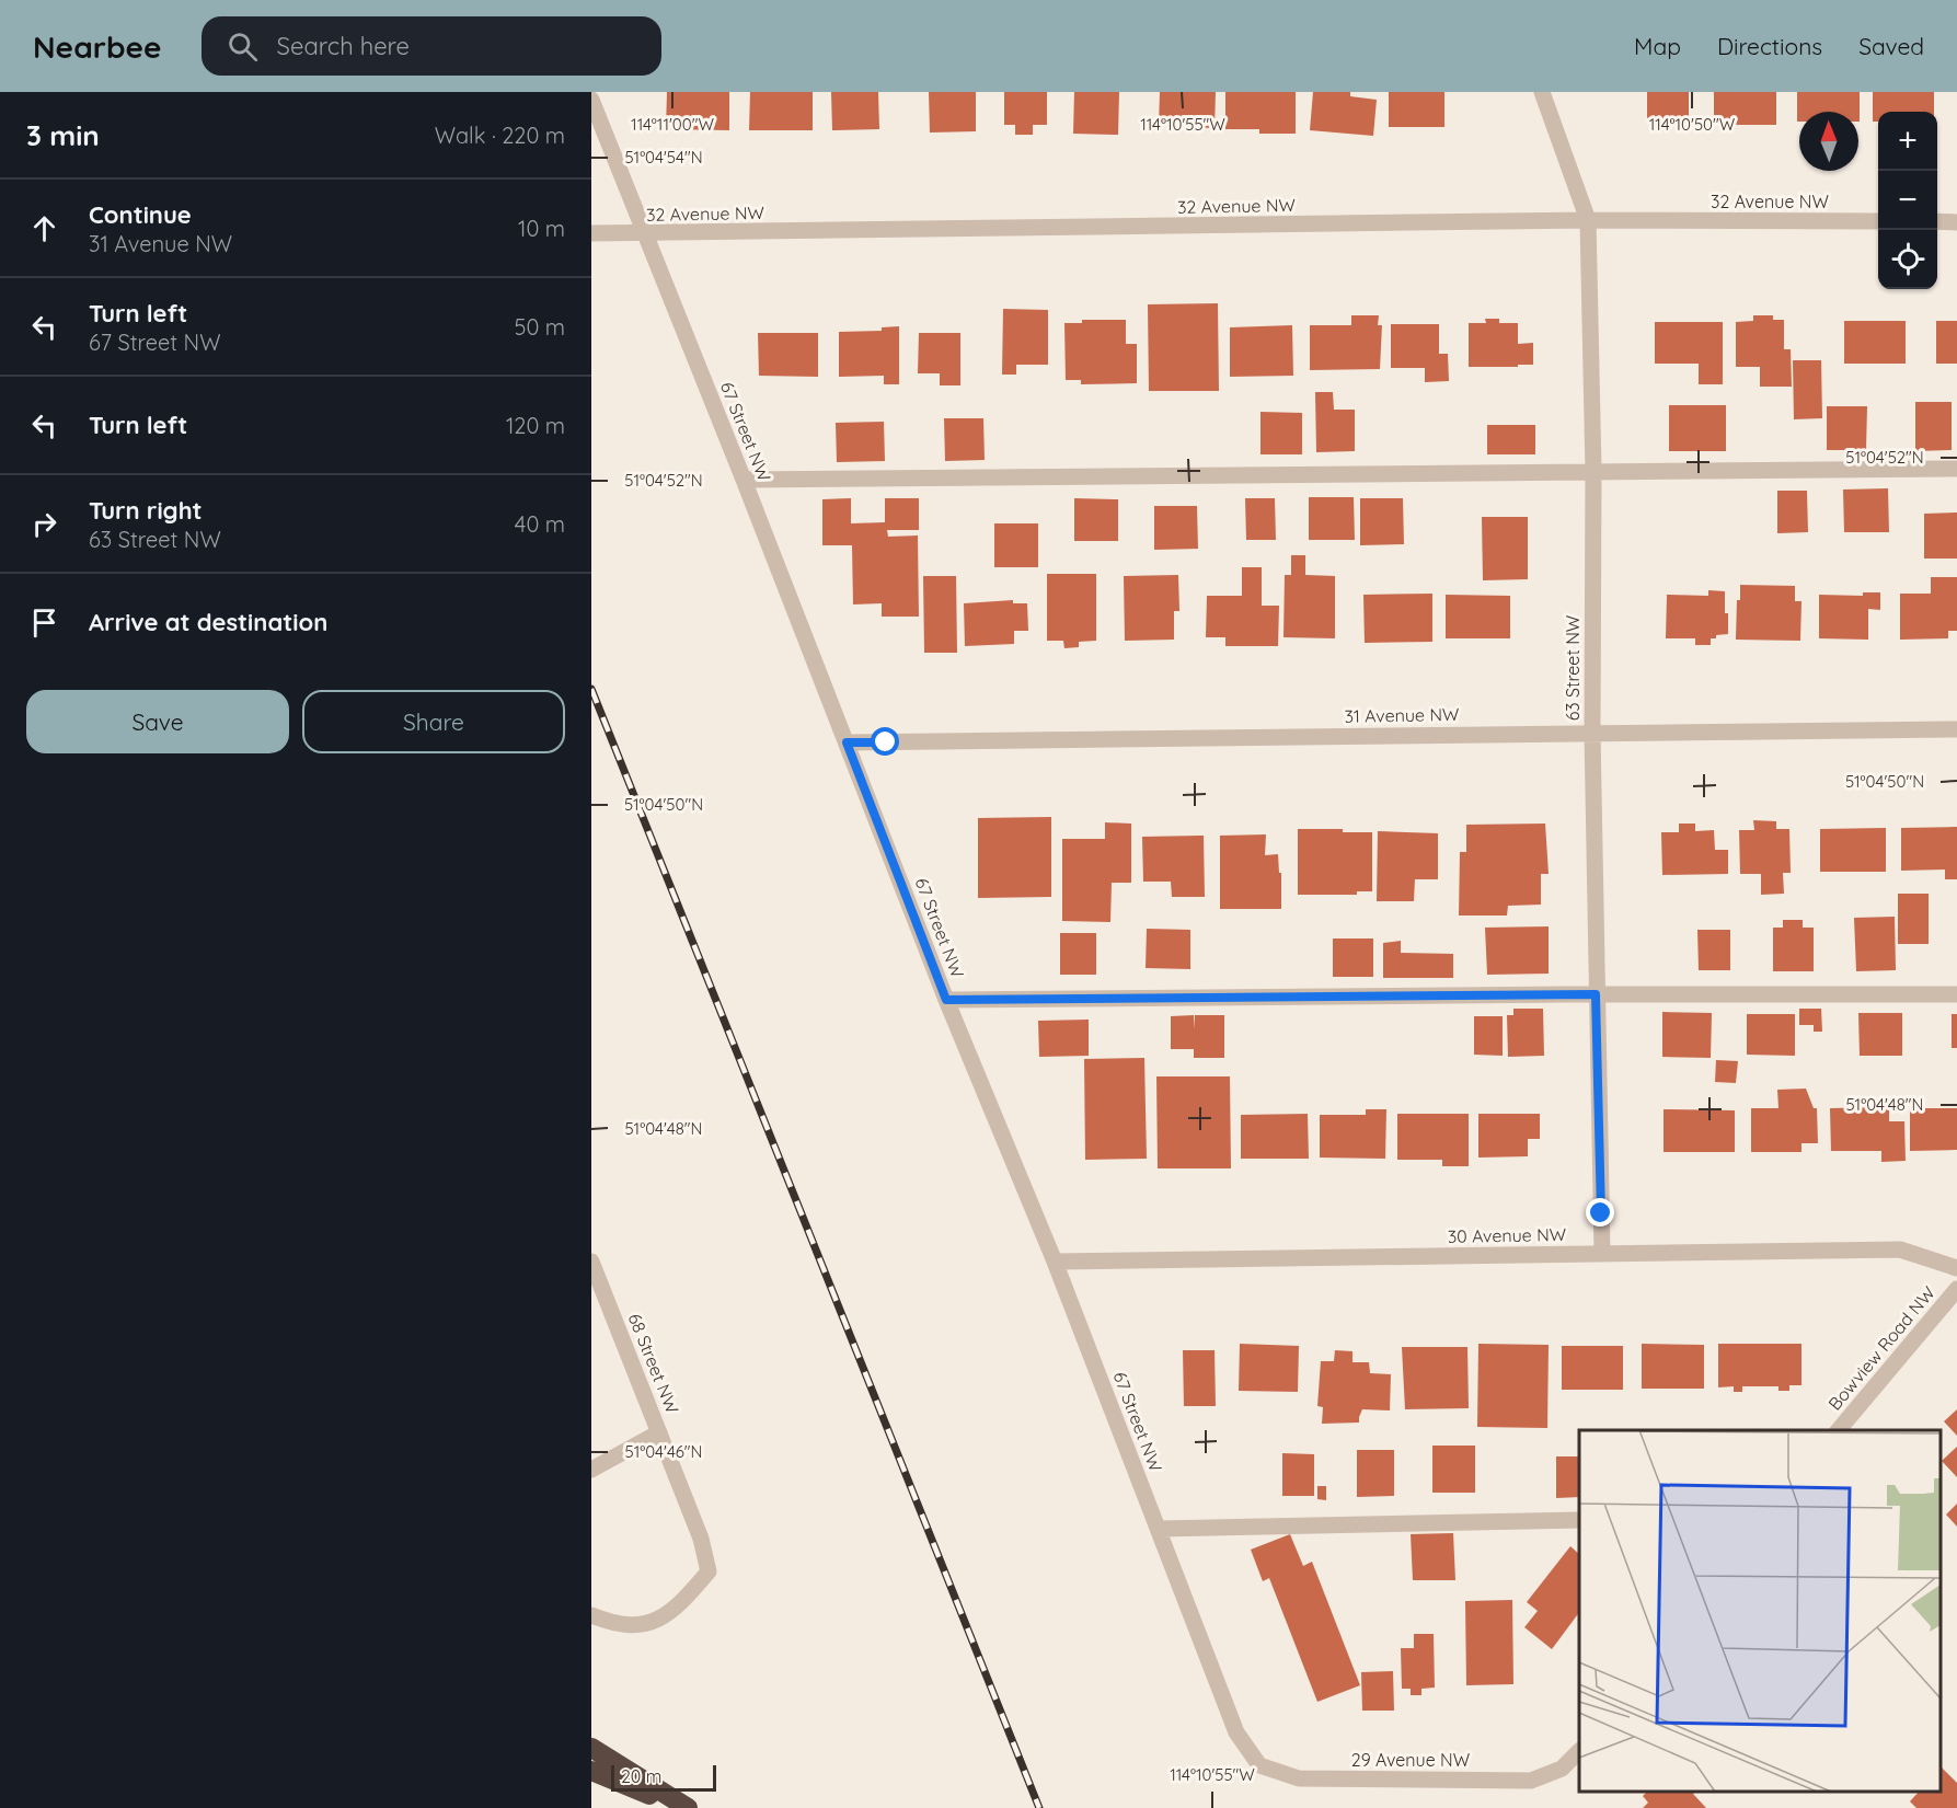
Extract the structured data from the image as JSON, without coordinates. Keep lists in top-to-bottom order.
{
  "streets": {
    "street": [
      "32 Avenue NW",
      "67 Street NW",
      "63 Street NW",
      "31 Avenue NW",
      "30 Avenue NW",
      "Bowview Road NW",
      "68 Street NW",
      "29 Avenue NW"
    ]
  },
  "crossings": [
    ["32 Avenue NW", "67 Street NW"],
    ["32 Avenue NW", "63 Street NW"],
    ["67 Street NW", "31 Avenue NW"],
    ["67 Street NW", "30 Avenue NW"],
    ["67 Street NW", "29 Avenue NW"],
    ["63 Street NW", "31 Avenue NW"],
    ["63 Street NW", "30 Avenue NW"]
  ],
  "scale_bar": "20 m",
  "north": "top",
  "page": {
    "header": "Nearbee",
    "search": "Search here",
    "nav": ["Map", "Directions", "Saved"],
    "heading": ["3 min", "Walk · 220 m"],
    "map_buttons": ["+", "−"],
    "list": [
      ["Continue", "31 Avenue NW", "10 m"],
      ["Turn left", "67 Street NW", "50 m"],
      ["Turn left", "120 m"],
      ["Turn right", "63 Street NW", "40 m"],
      "Arrive at destination"
    ],
    "buttons": ["Save", "Share"],
    "scale": "20 m"
  },
  "coordinates": [
    "114°11'00\"W",
    "114°10'55\"W",
    "114°10'50\"W",
    "51°04'54\"N",
    "51°04'52\"N",
    "51°04'50\"N",
    "51°04'48\"N",
    "51°04'46\"N"
  ]
}
